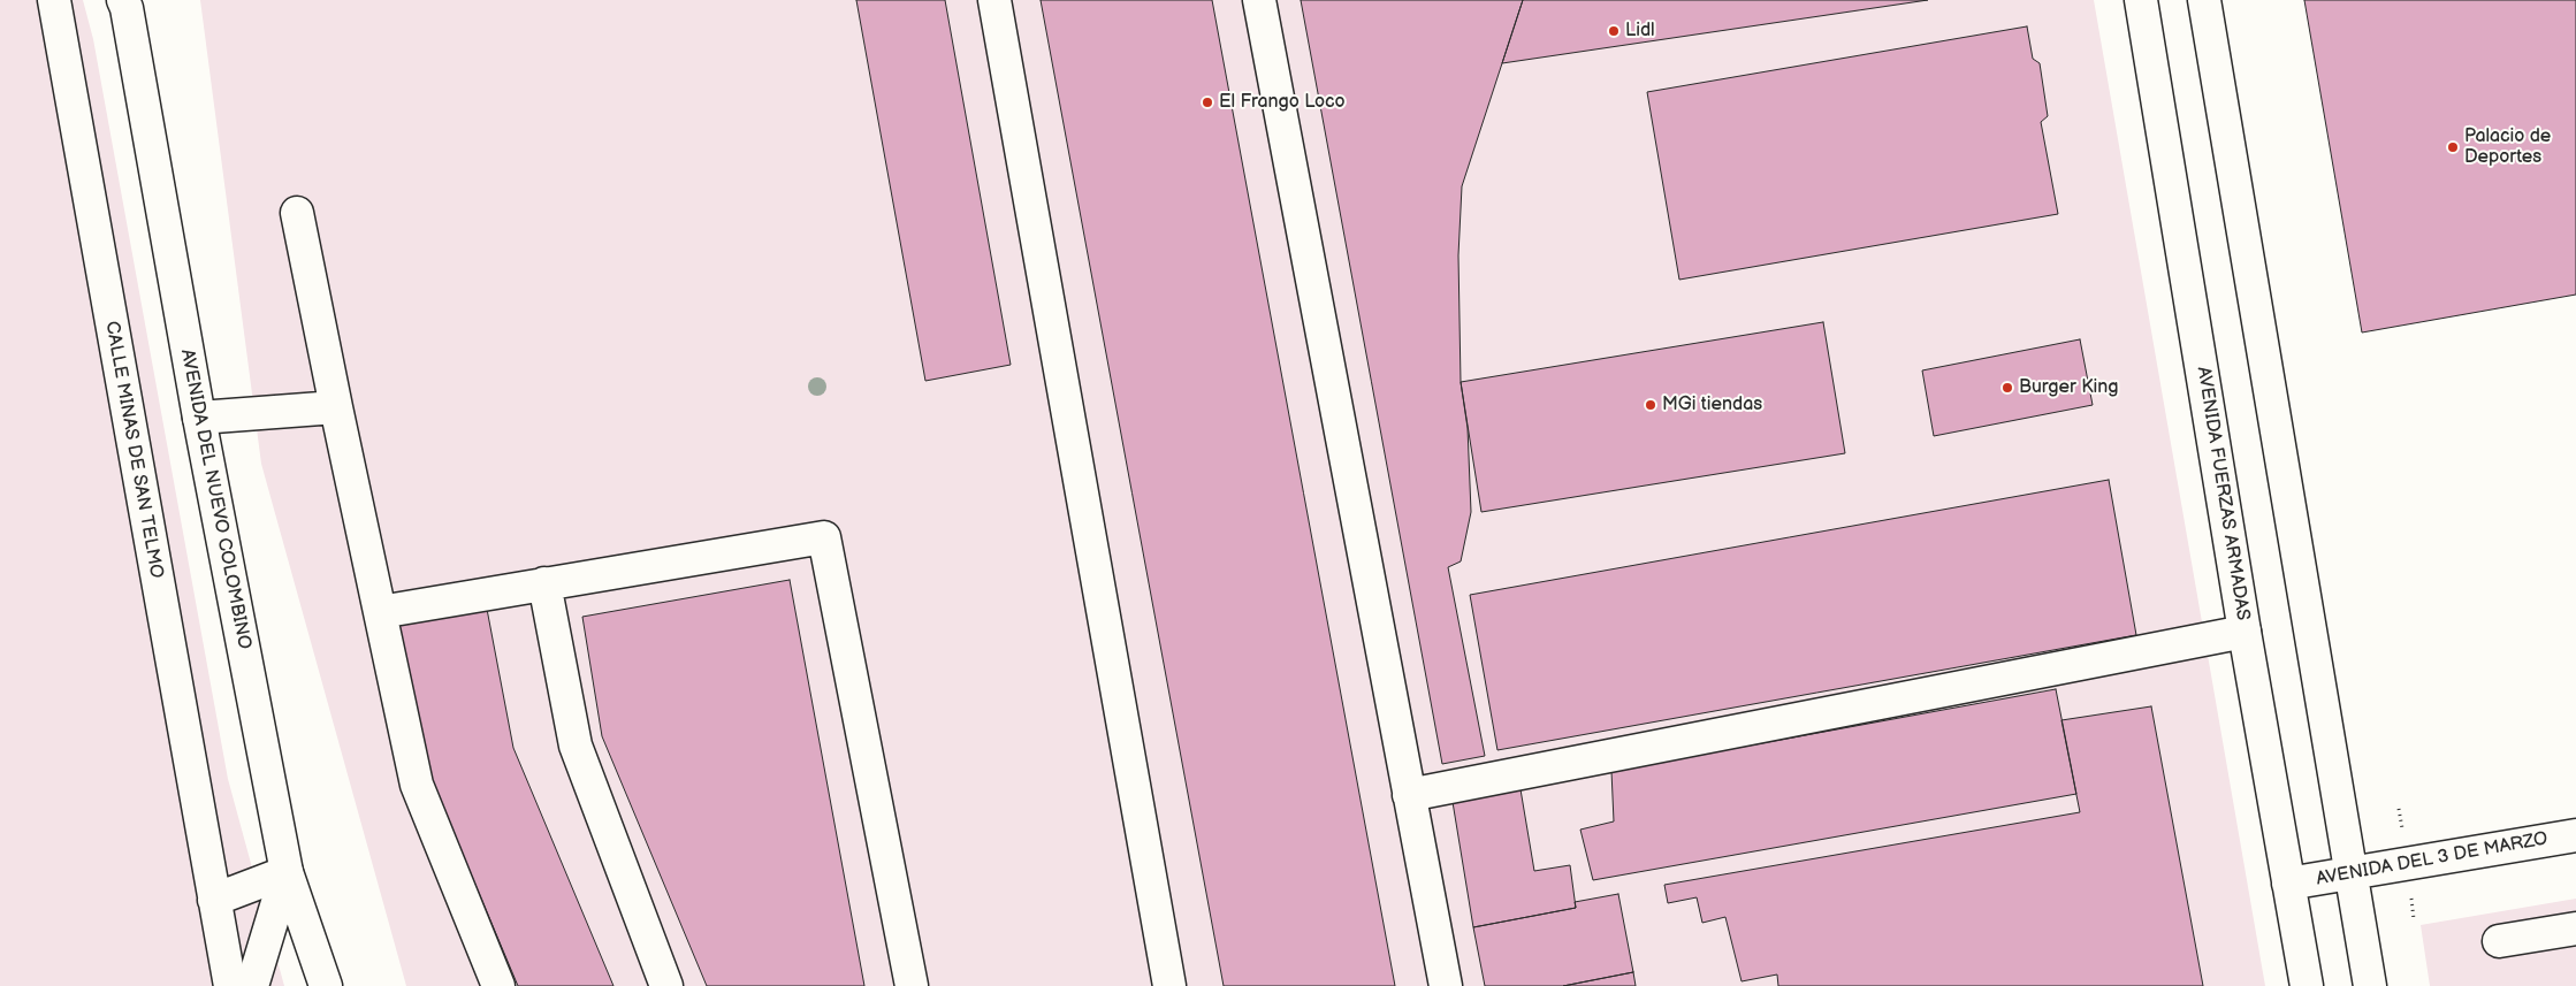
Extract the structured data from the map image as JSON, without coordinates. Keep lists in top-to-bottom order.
{
  "streets": {
    "street": [
      "CALLE MINAS DE SAN TELMO",
      "AVENIDA FUERZAS ARMADAS",
      "AVENIDA DEL NUEVO COLOMBINO",
      "AVENIDA DEL 3 DE MARZO"
    ]
  },
  "crossings": [
    ["AVENIDA FUERZAS ARMADAS", "AVENIDA DEL 3 DE MARZO"]
  ],
  "places": [
    "Lidl",
    "El Frango Loco",
    "Palacio de Deportes",
    "Burger King",
    "MGi tiendas"
  ]
}
